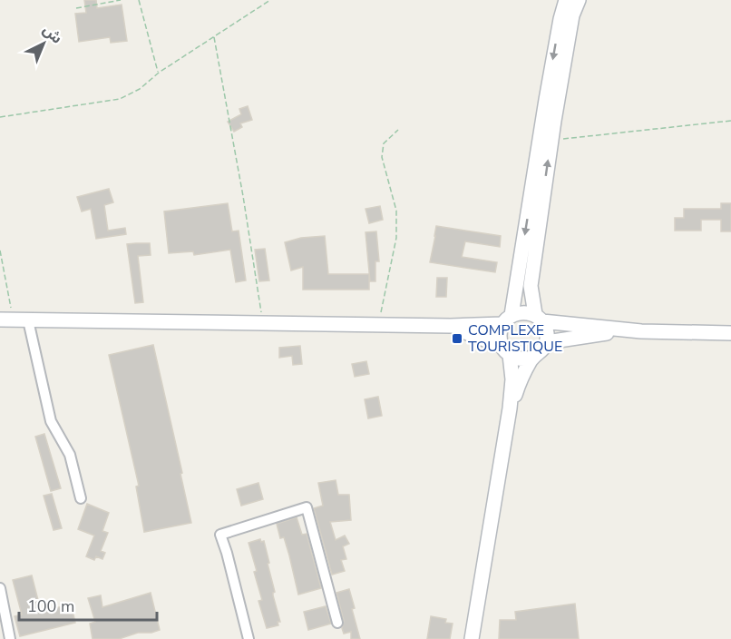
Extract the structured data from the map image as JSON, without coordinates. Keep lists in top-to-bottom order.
{
  "places": {
    "transit": ["COMPLEXE TOURISTIQUE"]
  },
  "scale_bar": "100 m",
  "north": "top right"
}
